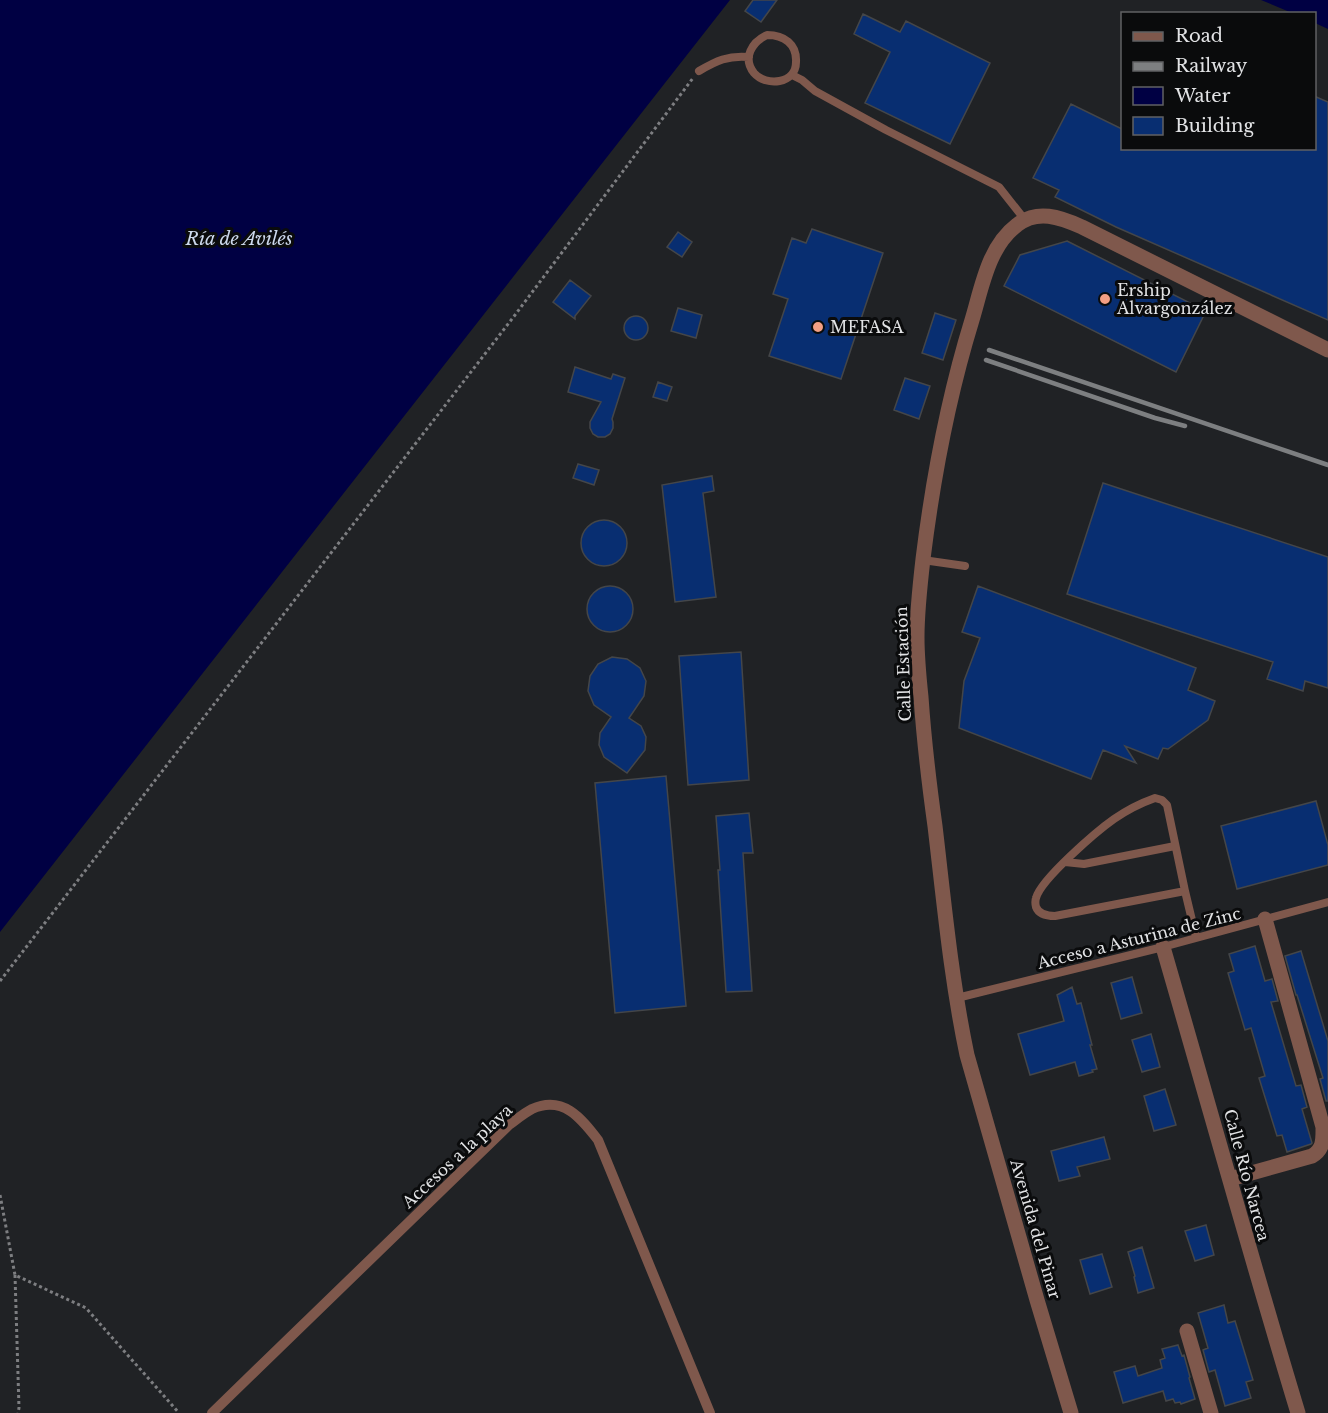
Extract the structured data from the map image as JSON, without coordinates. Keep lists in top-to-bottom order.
{
  "streets": {
    "street": [
      "Calle Estación",
      "Accesos a la playa",
      "Calle Río Narcea",
      "Avenida del Pinar"
    ],
    "lane": ["Acceso a Asturina de Zinc"]
  },
  "crossings": [
    ["Calle Estación", "Acceso a Asturina de Zinc"],
    ["Calle Estación", "Avenida del Pinar"],
    ["Acceso a Asturina de Zinc", "Calle Río Narcea"]
  ],
  "water": ["Ría de Avilés"],
  "places": ["Ership Alvargonzález", "MEFASA"],
  "legend": [
    "Road",
    "Railway",
    "Water",
    "Building"
  ]
}
